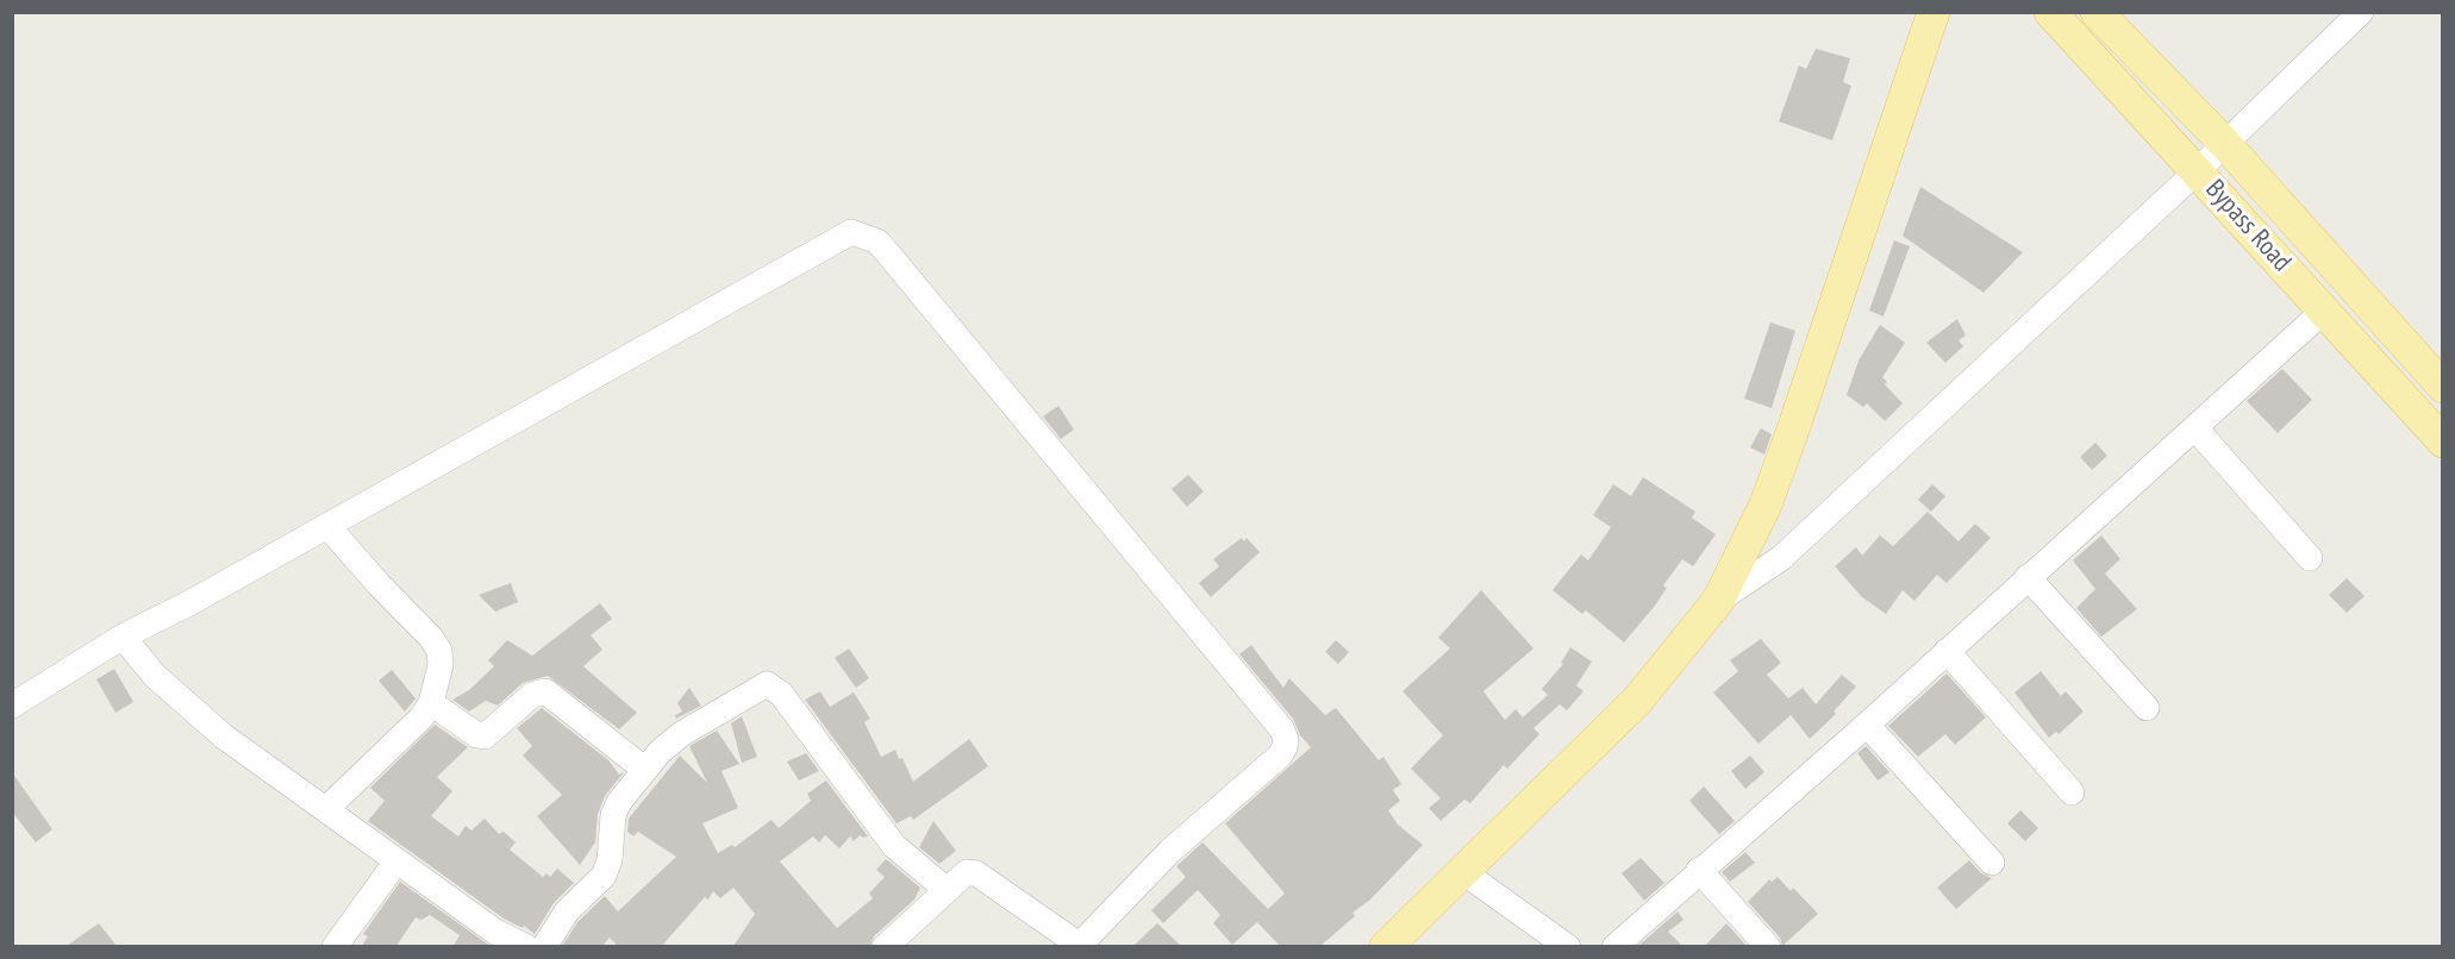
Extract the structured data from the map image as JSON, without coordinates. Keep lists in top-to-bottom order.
{
  "streets": {
    "main road": ["Bypass Road"]
  }
}
